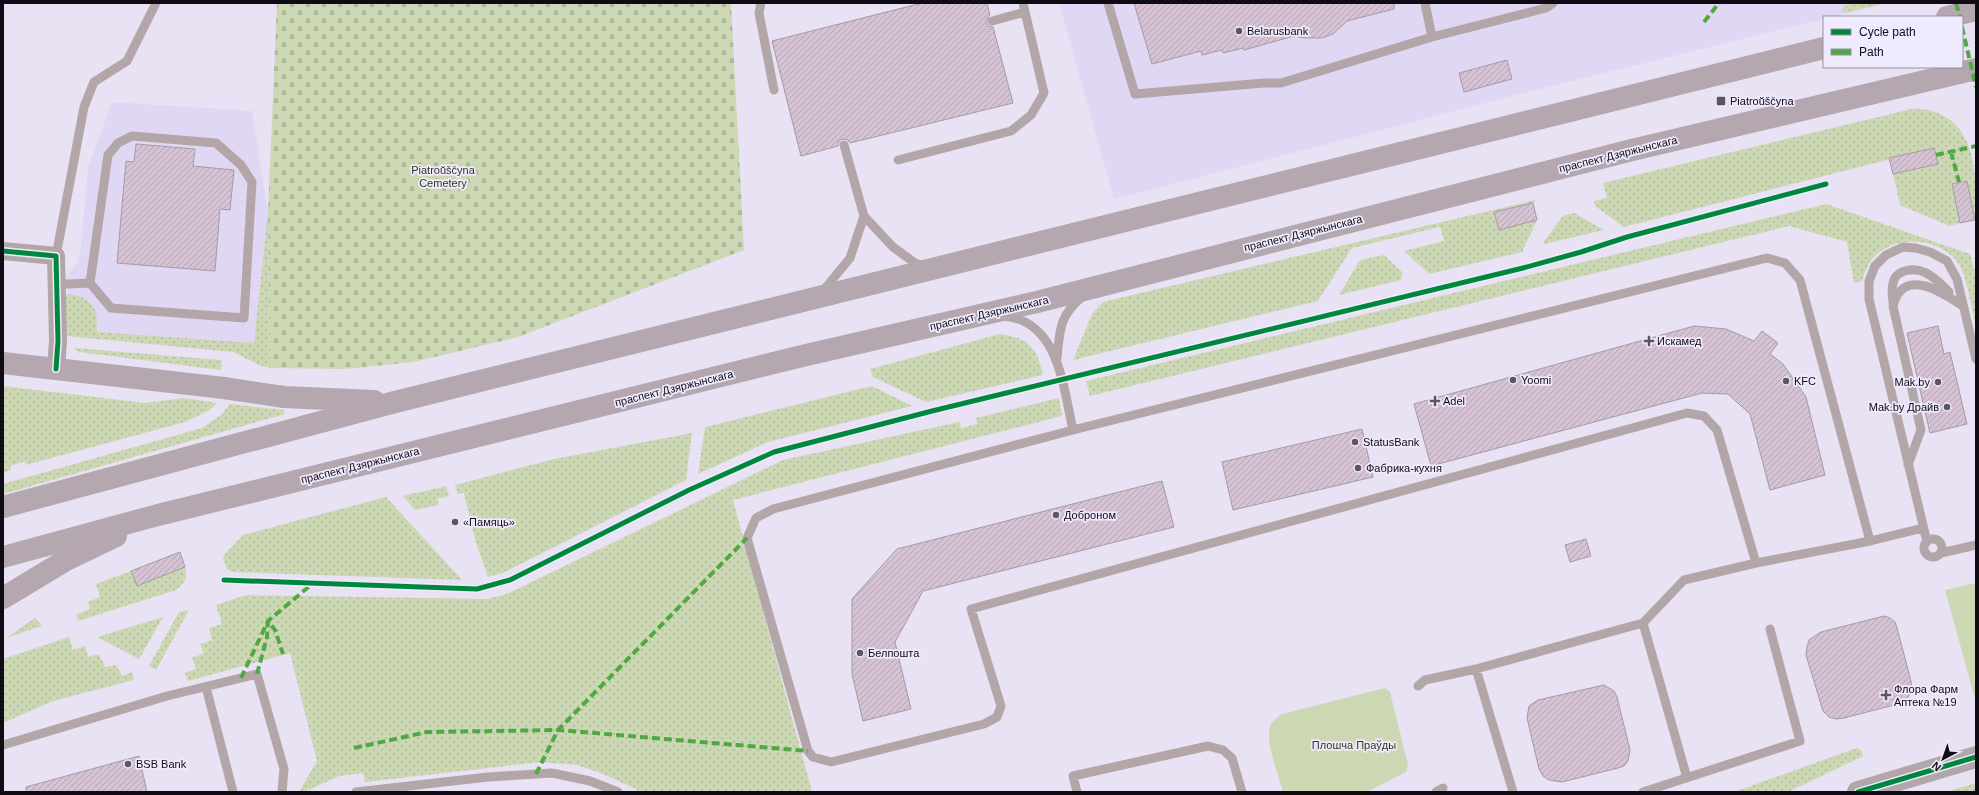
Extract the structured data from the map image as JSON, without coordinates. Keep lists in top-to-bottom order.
{
  "streets": {
    "main road": ["праспект Дзяржынскага"]
  },
  "parks": ["Piatroŭščyna Cemetery", "Плошча Праўды"],
  "places": {
    "other": [
      "Belarusbank",
      "Yoomi",
      "KFC",
      "Mak.by",
      "Маk.by Драйв",
      "StatusBank",
      "Фабрика-кухня",
      "Доброном",
      "«Памяць»",
      "Белпошта",
      "BSB Bank"
    ],
    "transit": ["Piatroŭščyna"],
    "health": ["Искамед", "Adel", "Флора Фарм Аптека №19"]
  },
  "legend": ["Cycle path", "Path"],
  "north": "bottom left"
}
